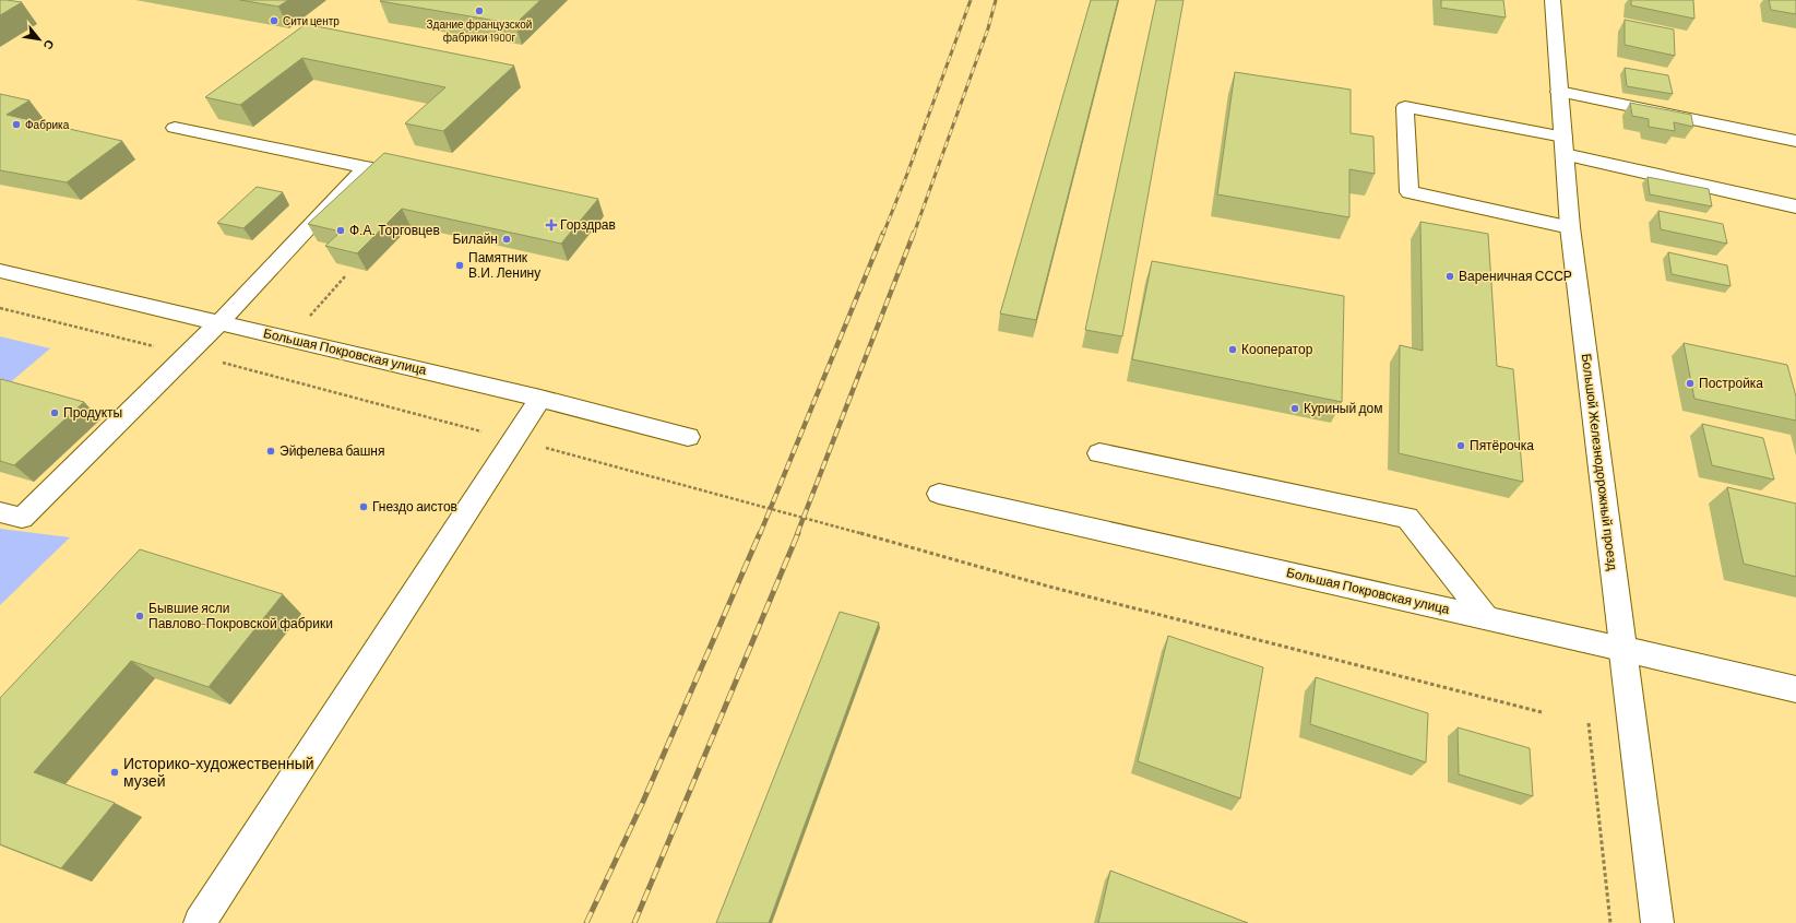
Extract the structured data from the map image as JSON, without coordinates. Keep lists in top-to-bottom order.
{
  "streets": {
    "main road": ["Большая Покровская улица", "Большой Железнодорожный проезд"]
  },
  "crossings": [
    ["Большая Покровская улица", "Большой Железнодорожный проезд"]
  ],
  "places": {
    "other": [
      "Здание французской фабрики 1900г",
      "Сити центр",
      "Фабрика",
      "Ф.А. Торговцев",
      "Билайн",
      "Памятник В.И. Ленину",
      "Вареничная СССР",
      "Кооператор",
      "Постройка",
      "Куриный дом",
      "Продукты",
      "Пятёрочка",
      "Эйфелева башня",
      "Гнездо аистов",
      "Бывшие ясли Павлово-Покровской фабрики",
      "Историко-художественный музей"
    ],
    "health": ["Горздрав"]
  },
  "north": "bottom right"
}
